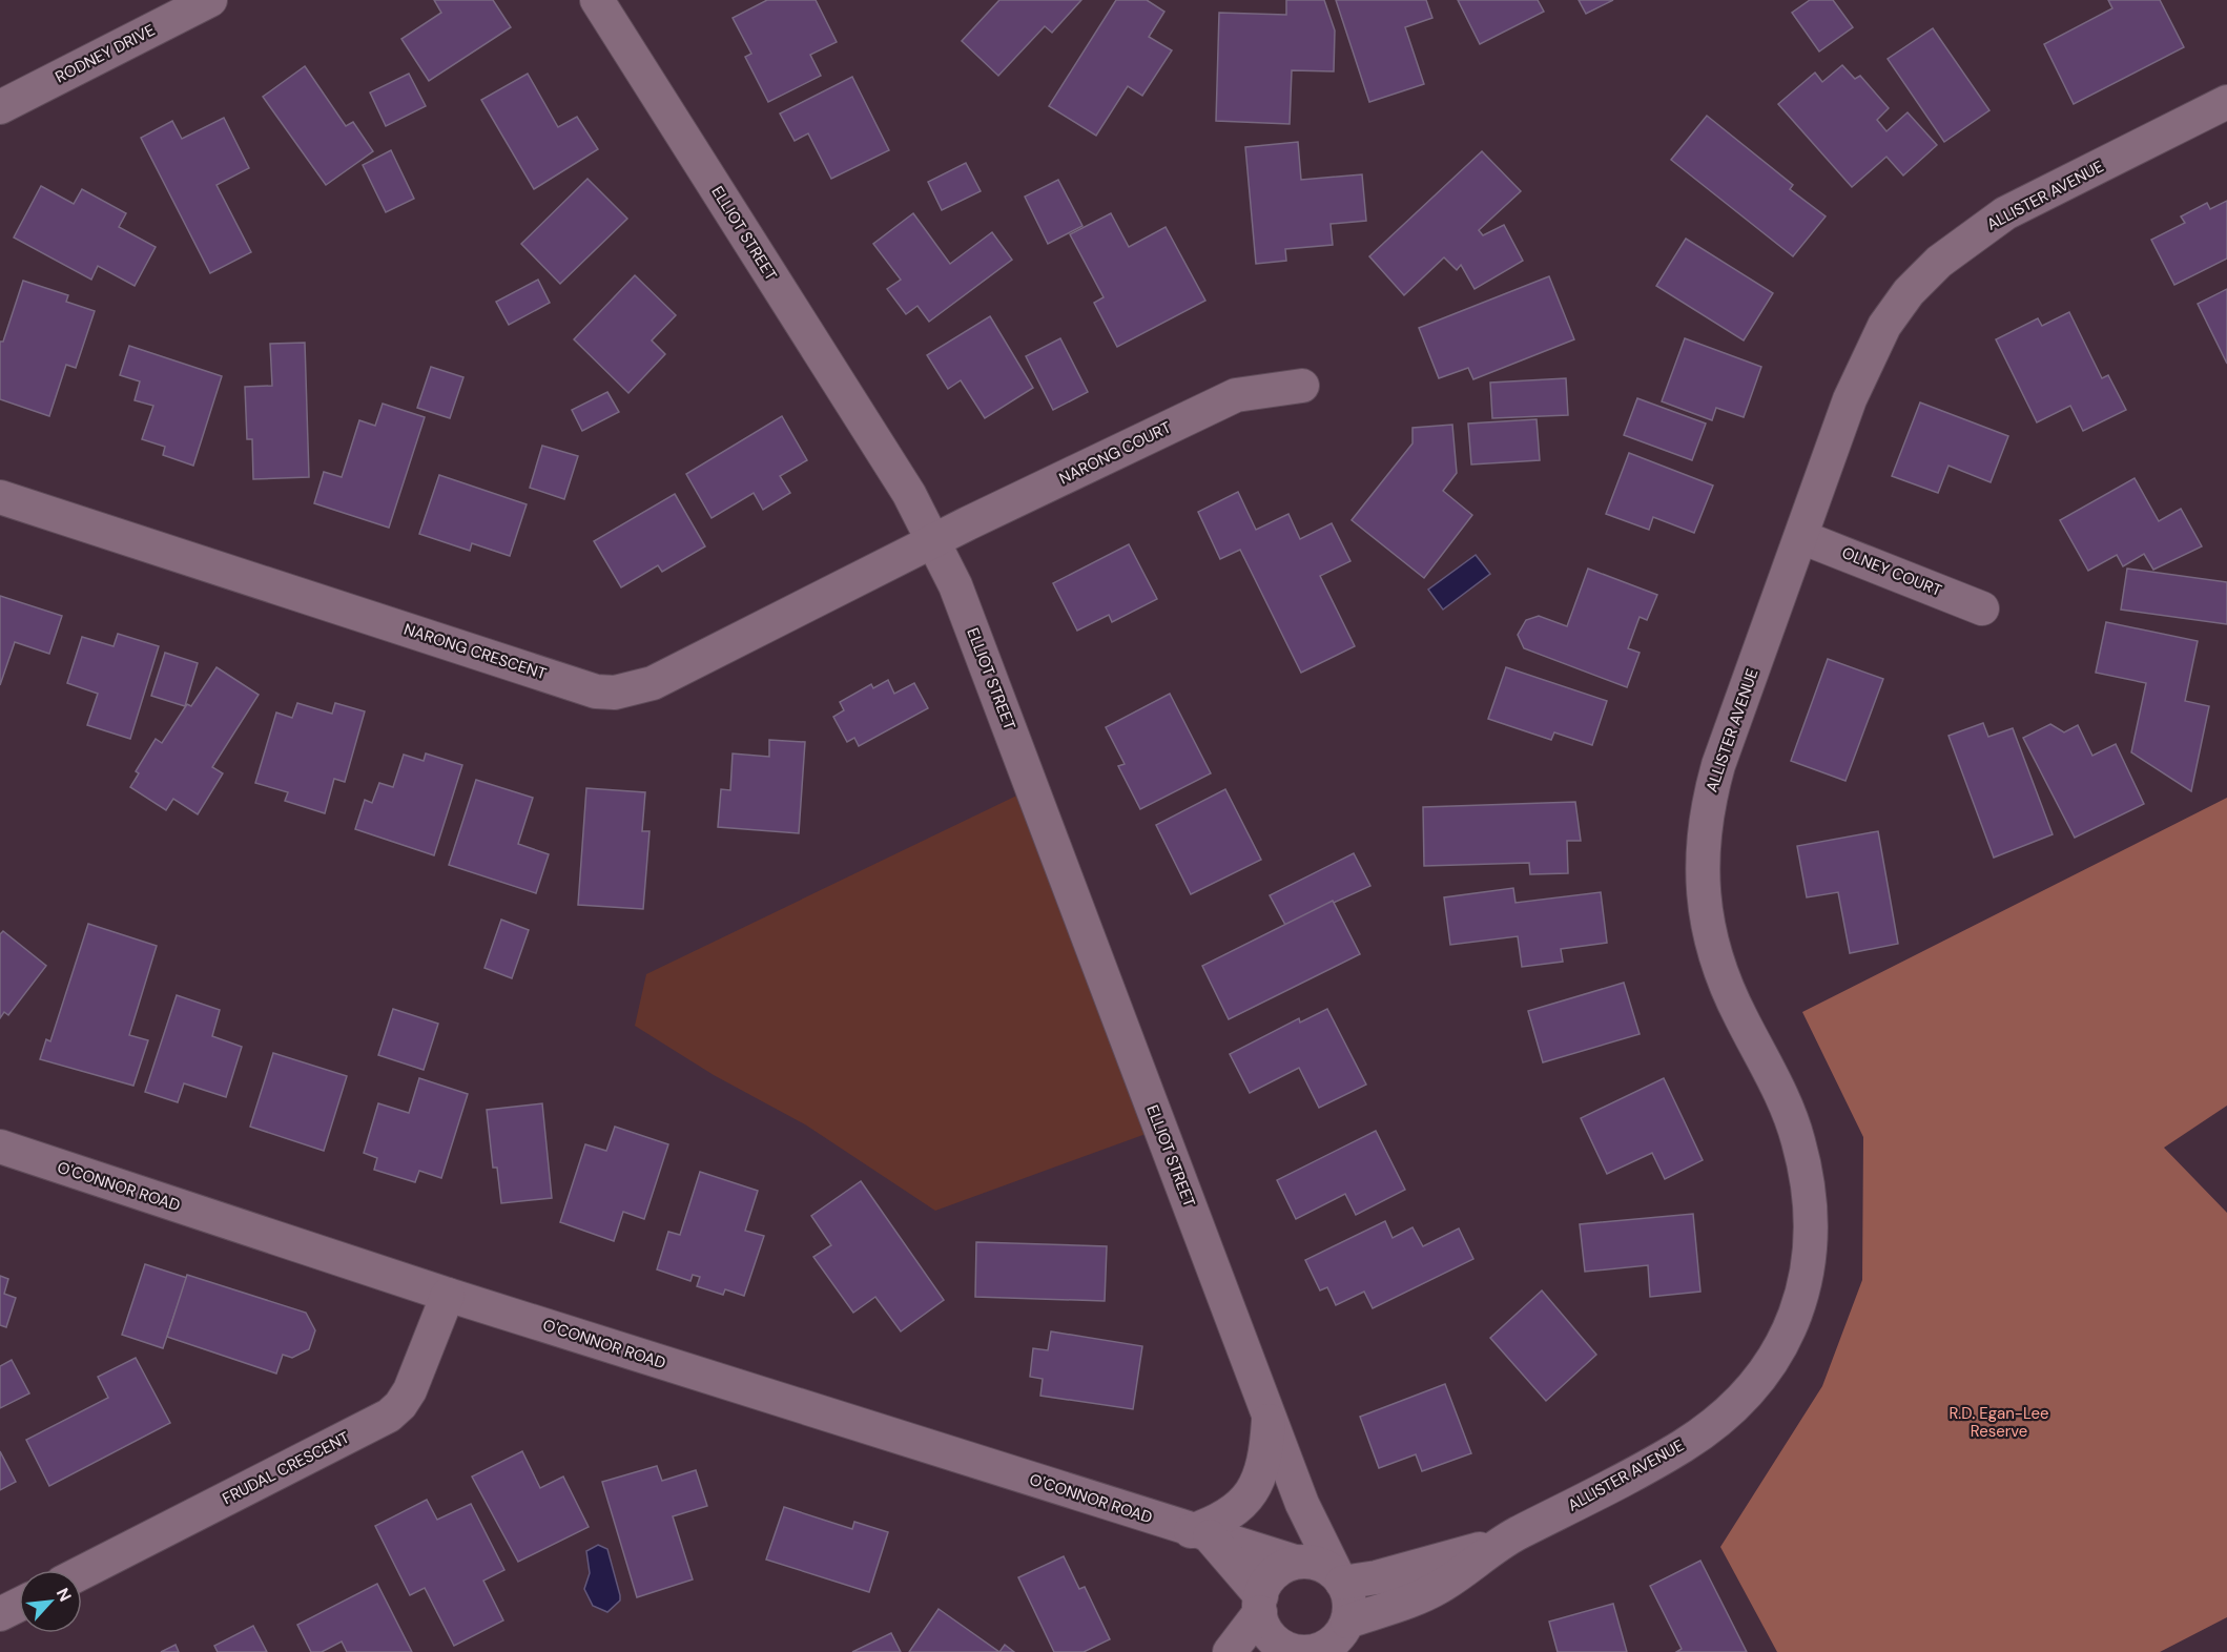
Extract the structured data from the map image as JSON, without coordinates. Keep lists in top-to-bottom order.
{
  "streets": {
    "street": [
      "RODNEY DRIVE",
      "ALLISTER AVENUE",
      "ELLIOT STREET",
      "NARONG COURT",
      "OLNEY COURT",
      "NARONG CRESCENT",
      "O'CONNOR ROAD",
      "FRUDAL CRESCENT"
    ]
  },
  "crossings": [
    ["ALLISTER AVENUE", "ELLIOT STREET"],
    ["ALLISTER AVENUE", "OLNEY COURT"],
    ["ALLISTER AVENUE", "O'CONNOR ROAD"],
    ["ELLIOT STREET", "NARONG COURT"],
    ["ELLIOT STREET", "NARONG CRESCENT"],
    ["ELLIOT STREET", "O'CONNOR ROAD"],
    ["NARONG COURT", "NARONG CRESCENT"],
    ["O'CONNOR ROAD", "FRUDAL CRESCENT"]
  ],
  "parks": ["R.D. Egan-Lee Reserve"],
  "north": "top right"
}
